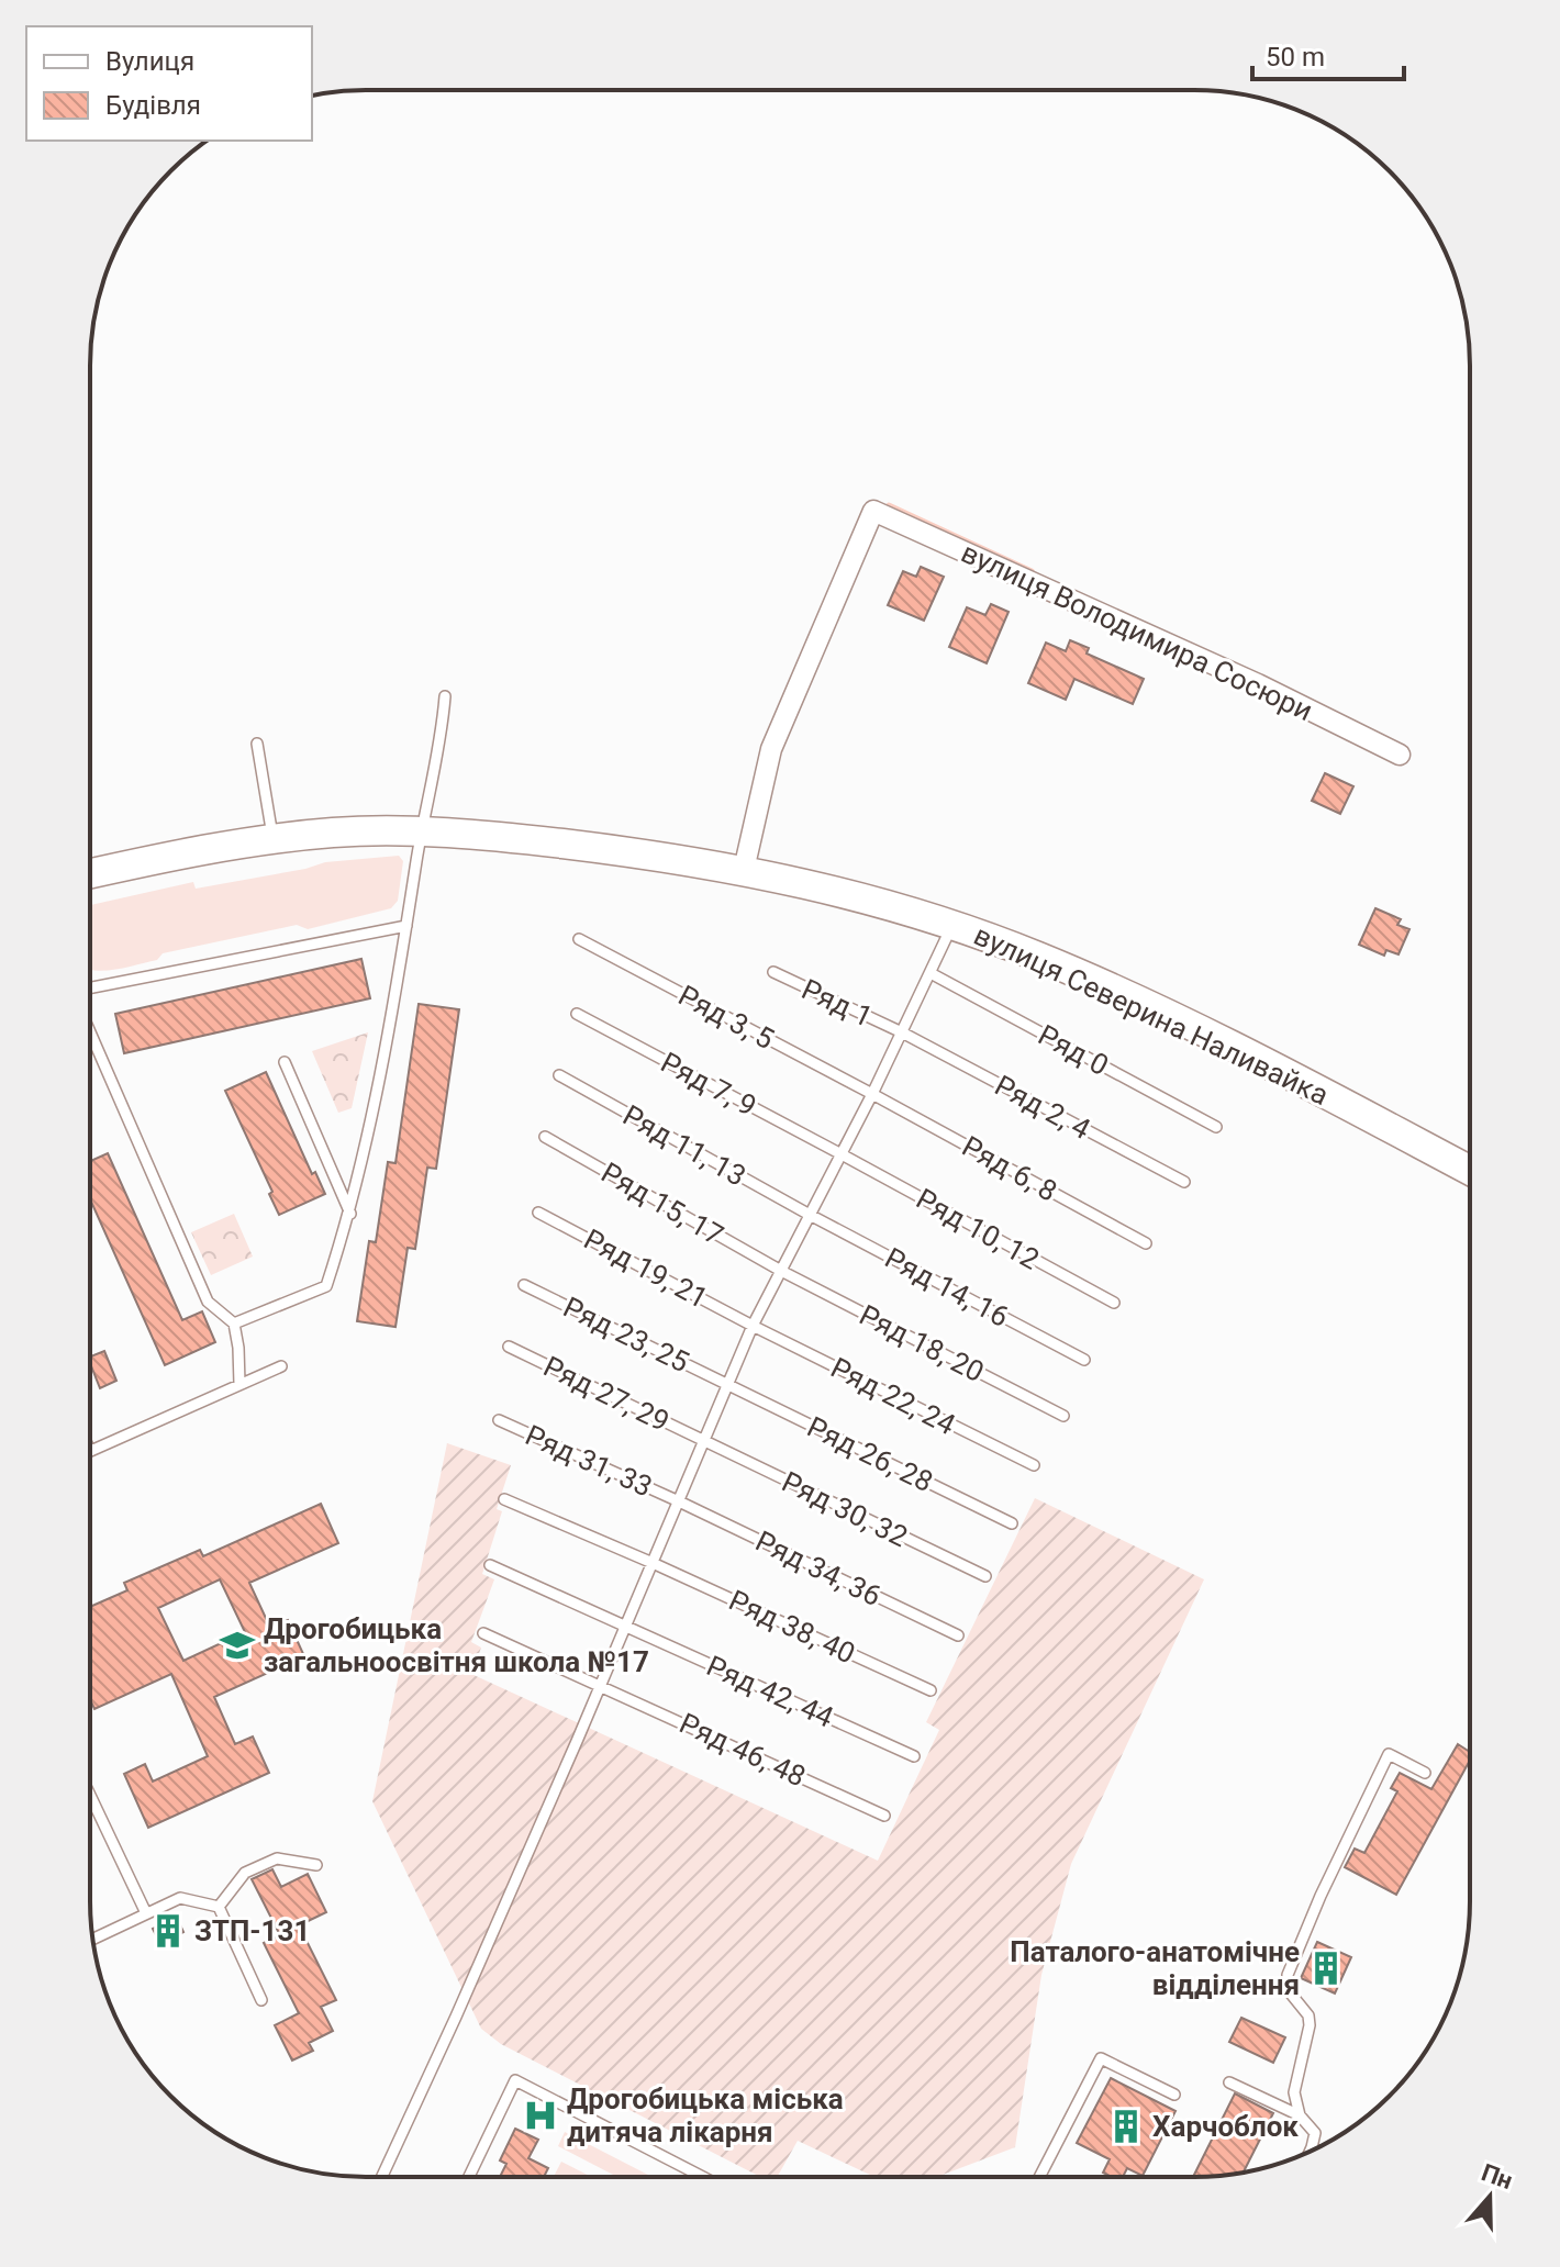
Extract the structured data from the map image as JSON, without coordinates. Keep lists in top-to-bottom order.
{
  "streets": {
    "street": ["вулиця Володимира Сосюри", "вулиця Северина Наливайка"],
    "lane": [
      "Ряд 1",
      "Ряд 3, 5",
      "Ряд 0",
      "Ряд 7, 9",
      "Ряд 2, 4",
      "Ряд 11, 13",
      "Ряд 6, 8",
      "Ряд 15, 17",
      "Ряд 10, 12",
      "Ряд 19, 21",
      "Ряд 14, 16",
      "Ряд 23, 25",
      "Ряд 18, 20",
      "Ряд 27, 29",
      "Ряд 22, 24",
      "Ряд 26, 28",
      "Ряд 31, 33",
      "Ряд 30, 32",
      "Ряд 34, 36",
      "Ряд 38, 40",
      "Ряд 42, 44",
      "Ряд 46, 48"
    ]
  },
  "crossings": [
    ["вулиця Володимира Сосюри", "вулиця Северина Наливайка"],
    ["Ряд 1", "Ряд 2, 4"],
    ["Ряд 3, 5", "Ряд 6, 8"],
    ["Ряд 7, 9", "Ряд 10, 12"],
    ["Ряд 11, 13", "Ряд 14, 16"],
    ["Ряд 15, 17", "Ряд 18, 20"],
    ["Ряд 19, 21", "Ряд 22, 24"],
    ["Ряд 23, 25", "Ряд 26, 28"],
    ["Ряд 27, 29", "Ряд 30, 32"],
    ["Ряд 31, 33", "Ряд 34, 36"]
  ],
  "places": {
    "school or university": ["Дрогобицька загальноосвітня школа №17"],
    "building": ["ЗТП-131", "Паталого-анатомічне відділення", "Харчоблок"],
    "hospital": ["Дрогобицька міська дитяча лікарня"]
  },
  "legend": ["Вулиця", "Будівля"],
  "scale_bar": "50 m",
  "north": "top"
}
